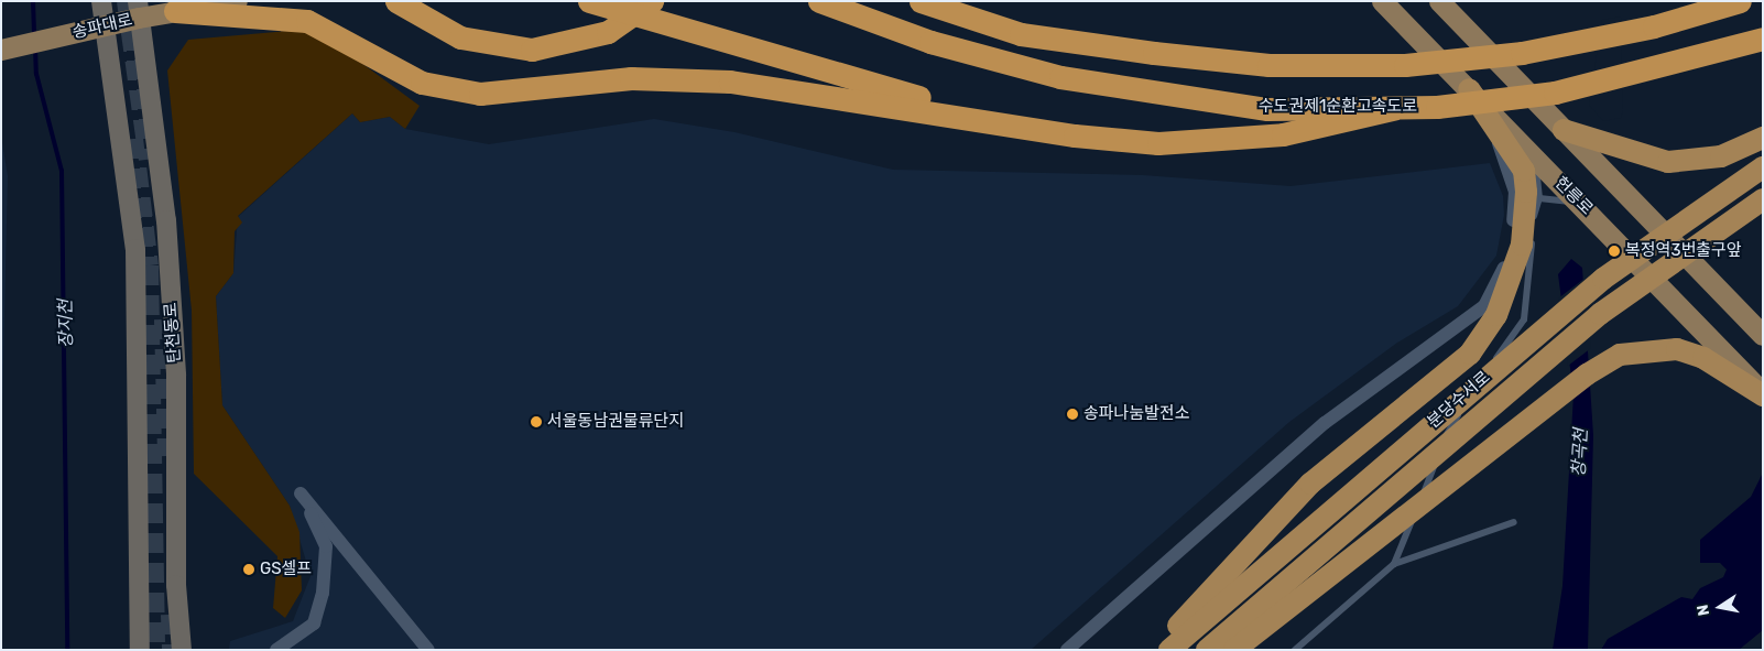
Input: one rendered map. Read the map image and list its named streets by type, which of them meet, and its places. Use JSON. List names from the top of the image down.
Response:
{
  "streets": {
    "highway": ["수도권제1순환고속도로", "분당수서로"],
    "main road": ["송파대로", "헌릉로", "탄천동로"]
  },
  "crossings": [
    ["송파대로", "탄천동로"]
  ],
  "water": ["장지천", "창곡천"],
  "places": [
    "복정역3번출구앞",
    "송파나눔발전소",
    "서울동남권물류단지",
    "GS셀프"
  ],
  "north": "left"
}
